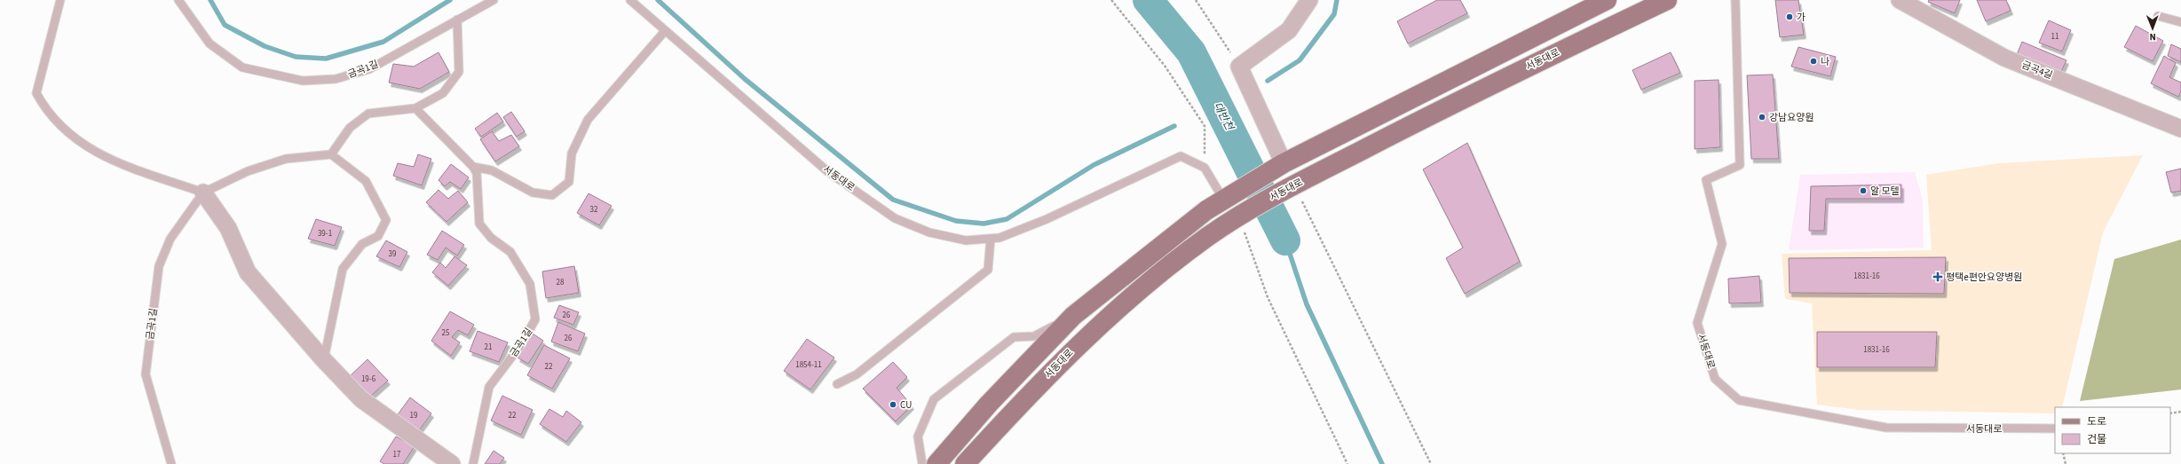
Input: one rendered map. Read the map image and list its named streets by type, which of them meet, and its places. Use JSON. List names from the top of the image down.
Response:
{
  "streets": {
    "main road": ["서동대로"],
    "street": ["금곡4길"],
    "lane": ["금곡1길"]
  },
  "water": ["대반천"],
  "places": {
    "other": [
      "가",
      "나",
      "강남요양원",
      "알 모텔",
      "CU"
    ],
    "health": ["평택e편안요양병원"]
  },
  "house_numbers": [
    "11",
    "32",
    "39-1",
    "39",
    "1831-16",
    "28",
    "26",
    "25",
    "26",
    "21",
    "1831-16",
    "1854-11",
    "22",
    "19-6",
    "19",
    "22",
    "17"
  ],
  "legend": ["도로", "건물"],
  "north": "bottom"
}
